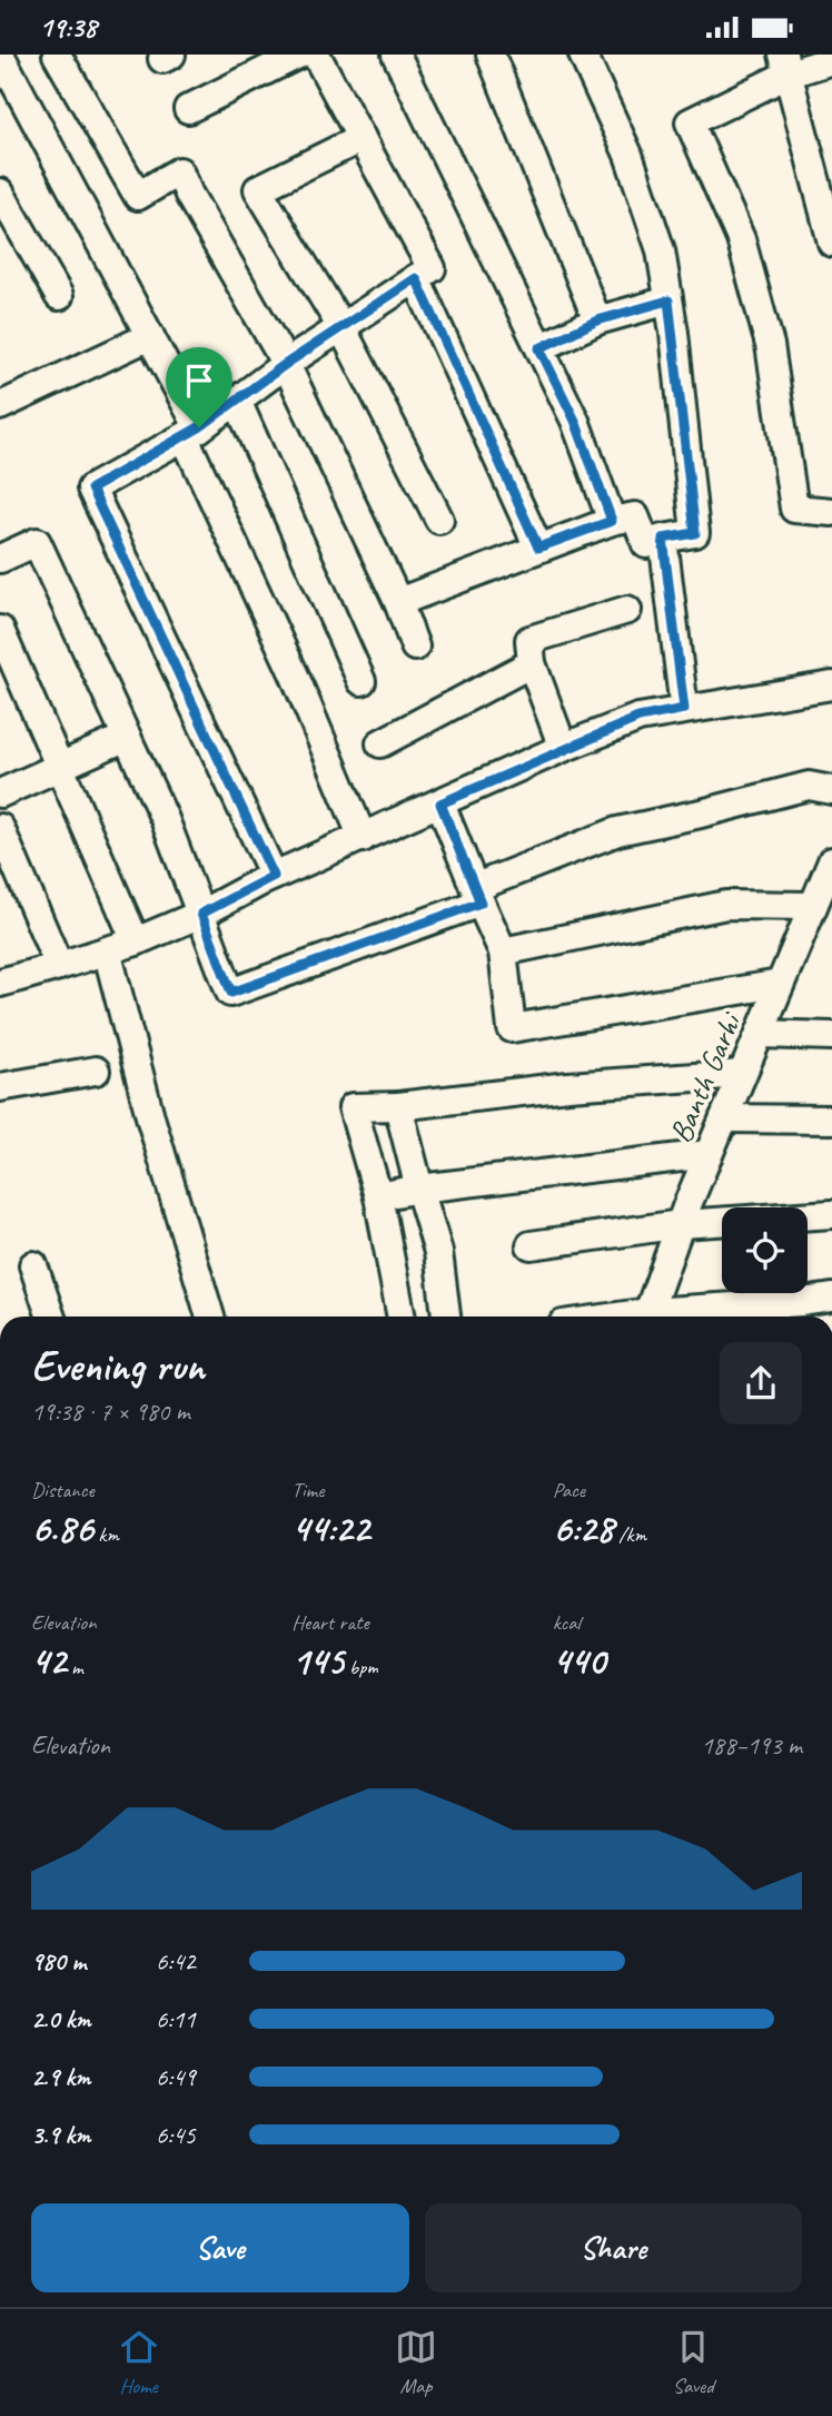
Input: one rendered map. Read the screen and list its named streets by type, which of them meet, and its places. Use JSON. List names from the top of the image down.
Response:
{
  "streets": {
    "street": ["Banth Garhi"]
  },
  "page": {
    "status": "19:38",
    "heading": ["Evening run", "19:38 · 7 × 980 m"],
    "stats": [
      ["Distance", "6.86 km"],
      ["Time", "44:22"],
      ["Pace", "6:28 /km"],
      ["Elevation", "42 m"],
      ["Heart rate", "145 bpm"],
      ["kcal", "440"]
    ],
    "chart": ["Elevation", "188–193 m"],
    "list": [
      {
        "name": "980 m",
        "note": "6:42"
      },
      {
        "name": "2.0 km",
        "note": "6:11"
      },
      {
        "name": "2.9 km",
        "note": "6:49"
      },
      {
        "name": "3.9 km",
        "note": "6:45"
      }
    ],
    "buttons": ["Save", "Share"],
    "tabs": ["Home", "Map", "Saved"]
  }
}
